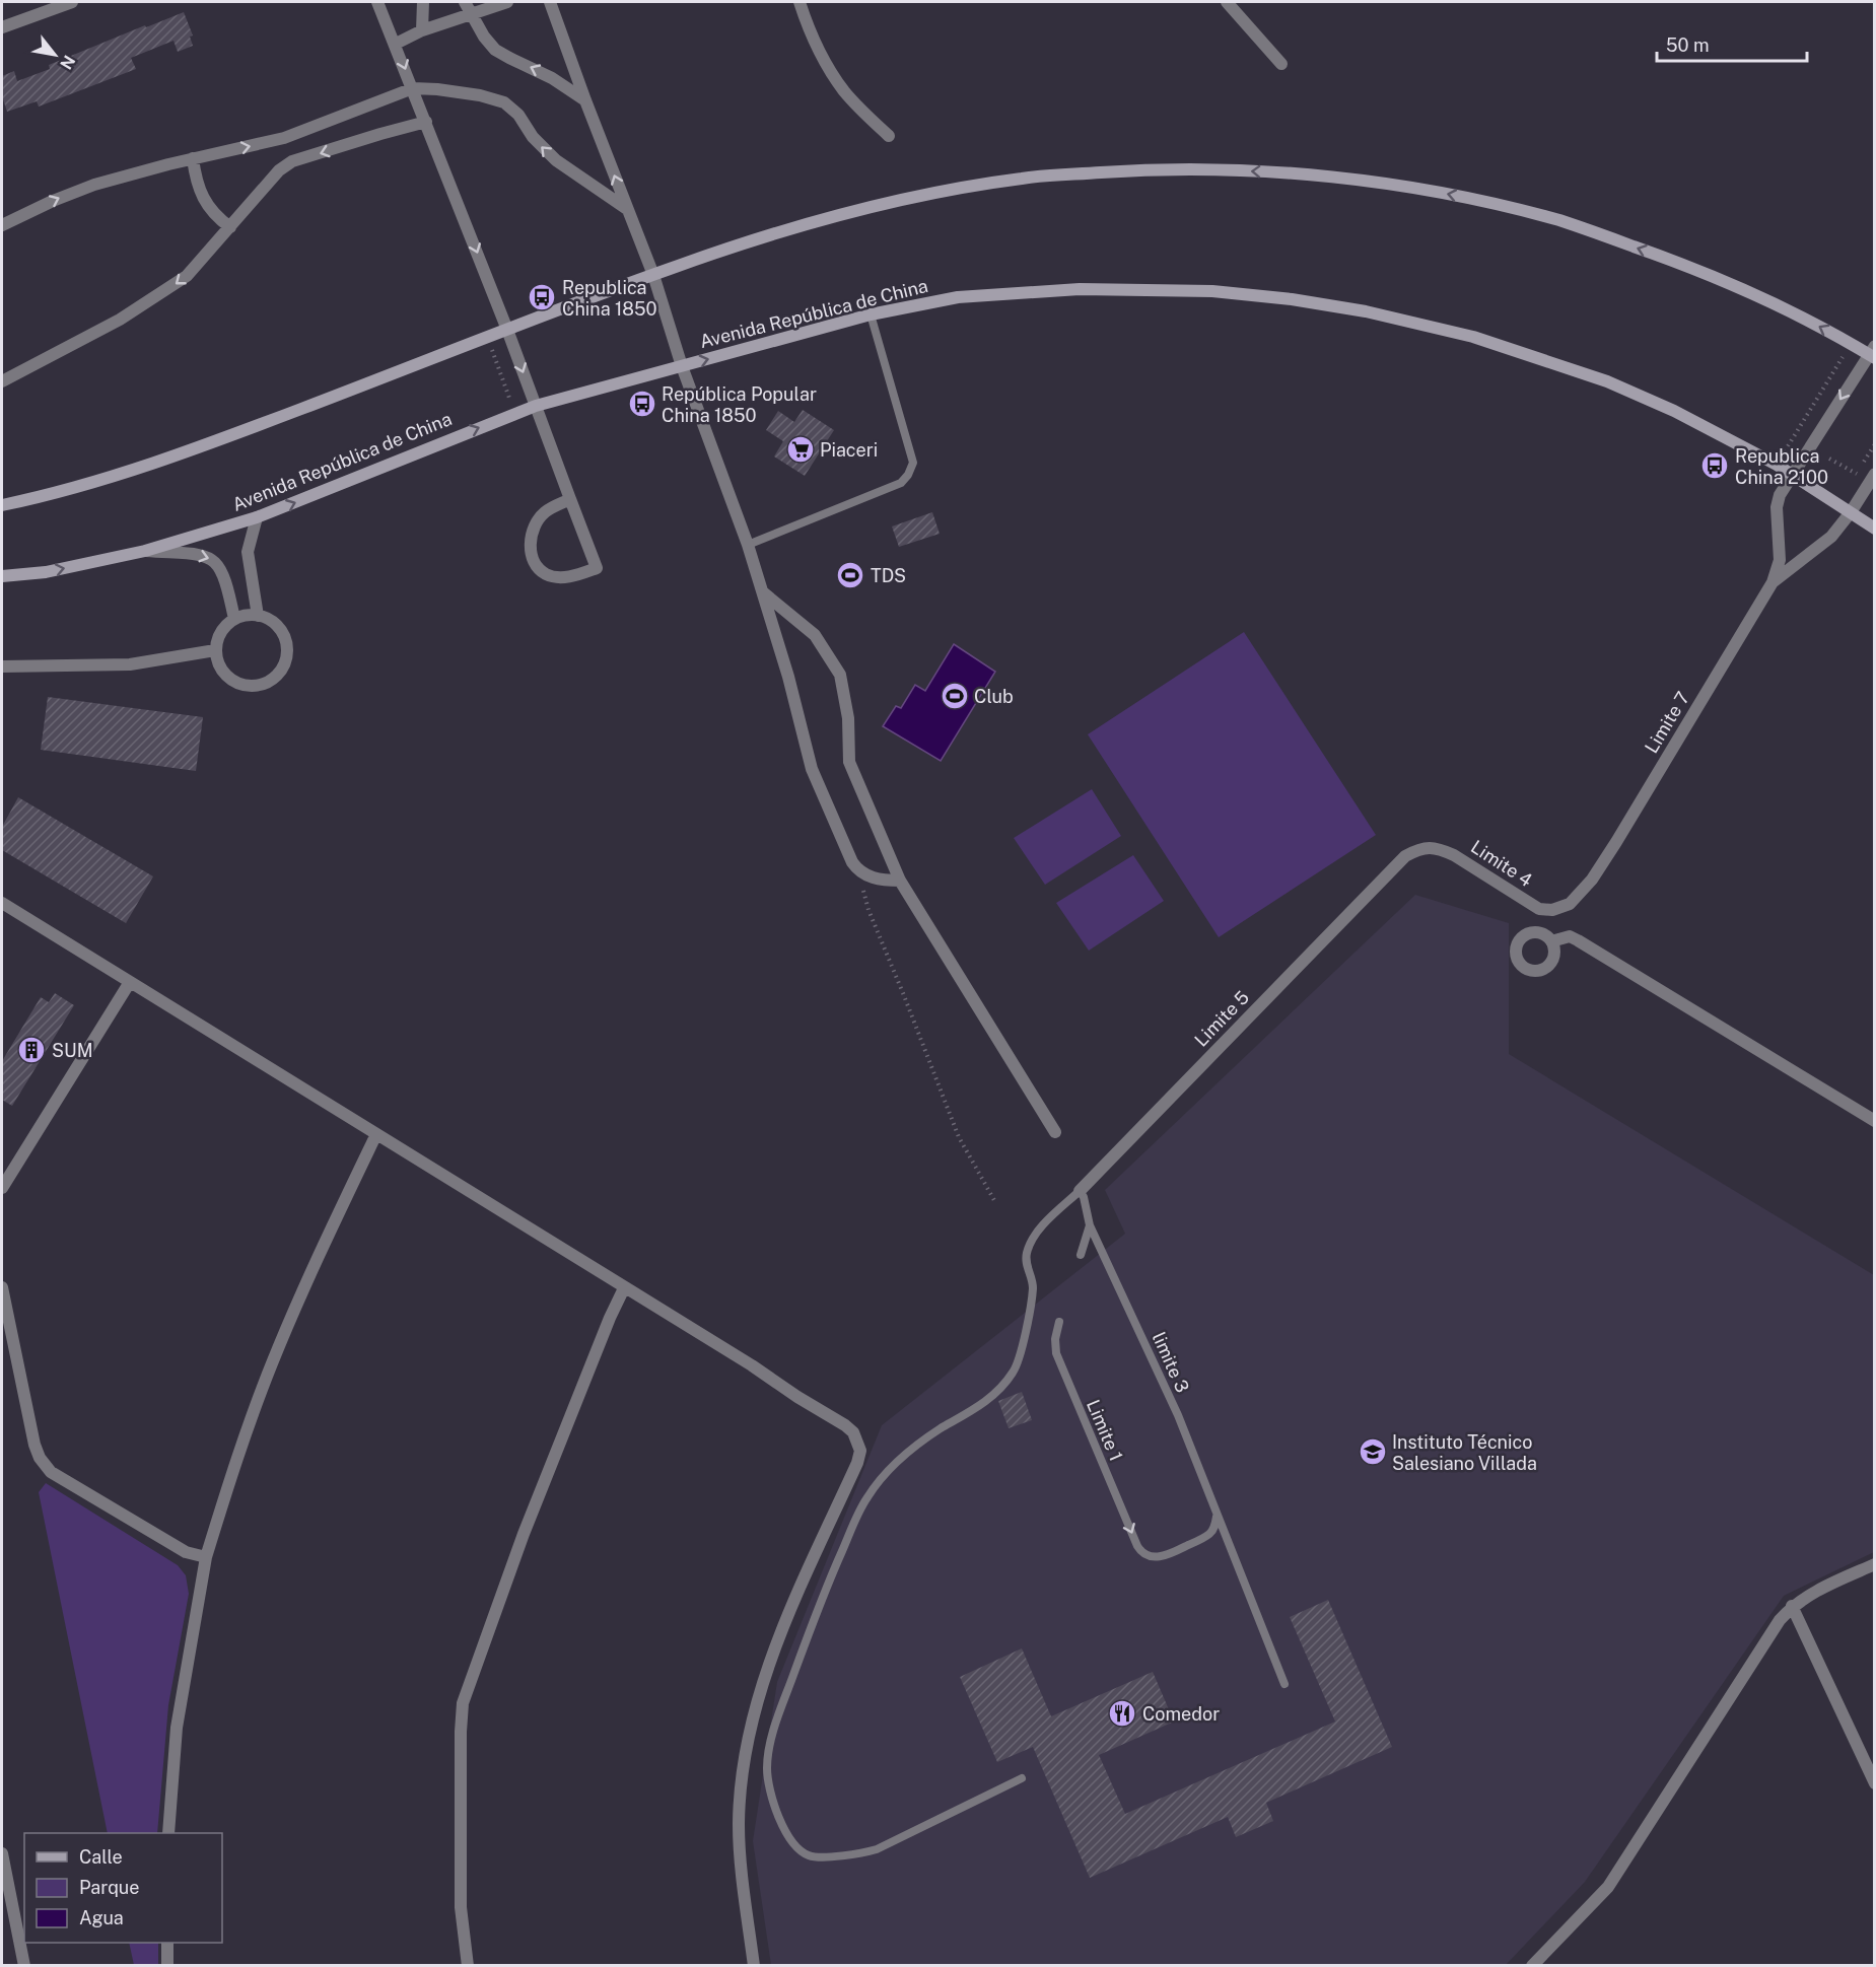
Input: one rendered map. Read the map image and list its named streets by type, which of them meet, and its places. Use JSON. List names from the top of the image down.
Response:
{
  "streets": {
    "main road": ["Avenida República de China"],
    "street": ["Limite 7", "Limite 4", "Limite 5"],
    "lane": ["limite 3", "Limite 1"]
  },
  "crossings": [
    ["Limite 7", "Limite 4"],
    ["Limite 4", "Limite 5"],
    ["Limite 5", "limite 3"],
    ["limite 3", "Limite 1"]
  ],
  "places": {
    "bus stop": ["Republica China 1850", "República Popular China 1850", "Republica China 2100"],
    "supermarket": ["Piaceri"],
    "sports": ["TDS", "Club"],
    "building": ["SUM"],
    "school or university": ["Instituto Técnico Salesiano Villada"],
    "restaurant": ["Comedor"]
  },
  "legend": ["Calle", "Parque", "Agua"],
  "scale_bar": "50 m",
  "north": "bottom right"
}
